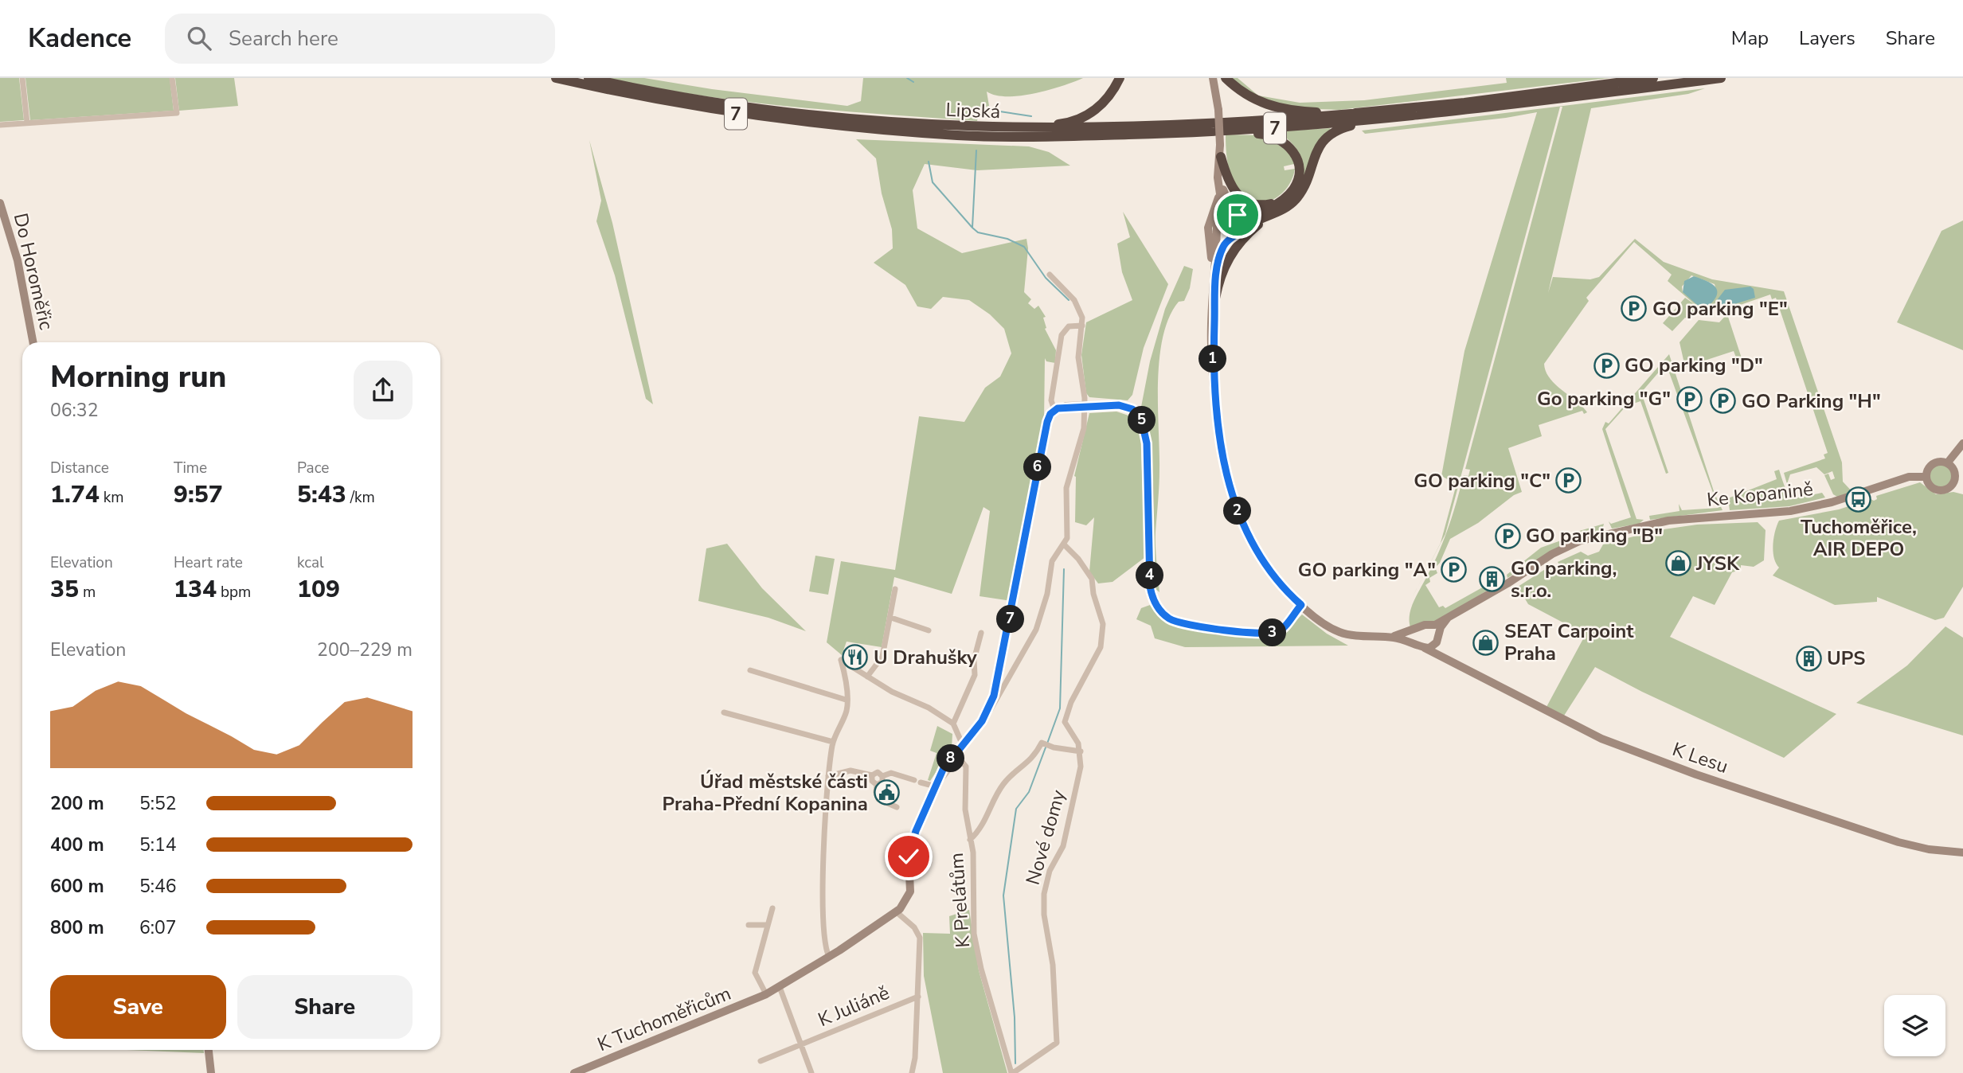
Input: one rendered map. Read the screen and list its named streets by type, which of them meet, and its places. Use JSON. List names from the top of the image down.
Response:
{
  "streets": {
    "highway": ["Lipská", "7"],
    "street": [
      "Do Horoměřic",
      "Ke Kopanině",
      "K Lesu",
      "Nové domy",
      "K Prelátům",
      "K Juliáně",
      "K Tuchoměřicům"
    ]
  },
  "crossings": [
    ["Lipská", "7"],
    ["Ke Kopanině", "K Lesu"],
    ["Nové domy", "K Prelátům"],
    ["K Prelátům", "K Tuchoměřicům"],
    ["K Juliáně", "K Tuchoměřicům"]
  ],
  "places": {
    "parking": [
      "GO parking \"E\"",
      "GO parking \"D\"",
      "Go parking \"G\"",
      "GO Parking \"H\"",
      "GO parking \"C\"",
      "GO parking \"B\"",
      "GO parking \"A\""
    ],
    "bus stop": ["Tuchoměřice, AIR DEPO"],
    "shop": ["JYSK", "SEAT Carpoint Praha"],
    "building": ["GO parking, s.r.o.", "UPS"],
    "restaurant": ["U Drahušky"],
    "public building": ["Úřad městské části Praha-Přední Kopanina"]
  },
  "page": {
    "header": "Kadence",
    "search": "Search here",
    "nav": ["Map", "Layers", "Share"],
    "heading": ["Morning run", "06:32"],
    "pins": [
      "1",
      "5",
      "6",
      "2",
      "4",
      "7",
      "3",
      "8"
    ],
    "stats": [
      ["Distance", "1.74 km"],
      ["Time", "9:57"],
      ["Pace", "5:43 /km"],
      ["Elevation", "35 m"],
      ["Heart rate", "134 bpm"],
      ["kcal", "109"]
    ],
    "chart": ["Elevation", "200–229 m"],
    "list": [
      {
        "name": "200 m",
        "note": "5:52"
      },
      {
        "name": "400 m",
        "note": "5:14"
      },
      {
        "name": "600 m",
        "note": "5:46"
      },
      {
        "name": "800 m",
        "note": "6:07"
      }
    ],
    "buttons": ["Save", "Share"]
  }
}
